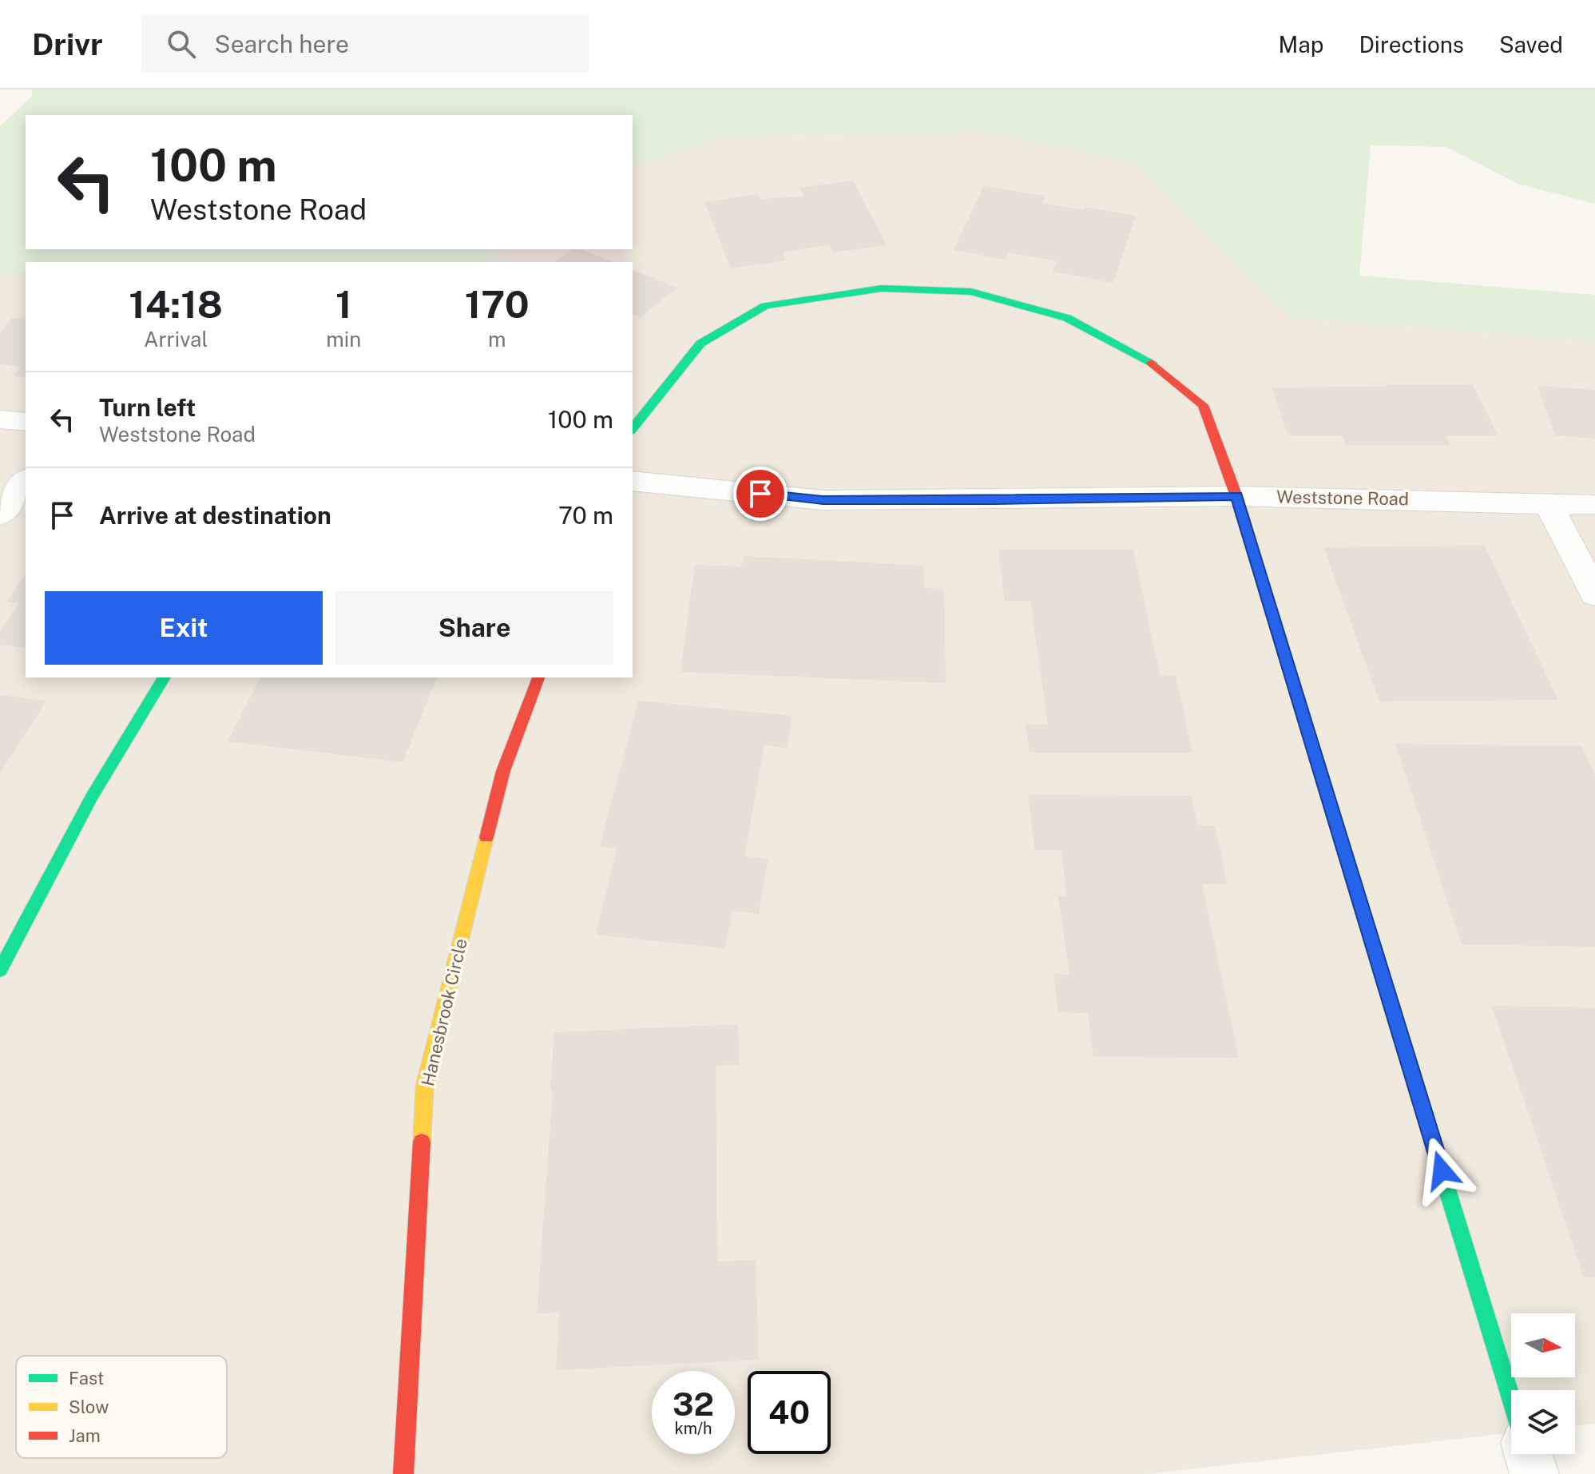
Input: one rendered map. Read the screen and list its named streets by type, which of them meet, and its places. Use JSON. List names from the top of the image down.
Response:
{
  "streets": {
    "street": ["Weststone Road", "Hanesbrook Circle"]
  },
  "legend": ["Fast", "Slow", "Jam"],
  "north": "right",
  "page": {
    "header": "Drivr",
    "search": "Search here",
    "nav": ["Map", "Directions", "Saved"],
    "turn": ["100 m", "Weststone Road"],
    "eta": [
      "14:18",
      "Arrival",
      "1",
      "min",
      "170",
      "m"
    ],
    "list": [
      {
        "name": "Turn left",
        "note": "Weststone Road",
        "value": "100 m"
      },
      {
        "name": "Arrive at destination",
        "value": "70 m"
      }
    ],
    "buttons": ["Exit", "Share"],
    "speed": "32 km/h",
    "limit": "40"
  }
}
